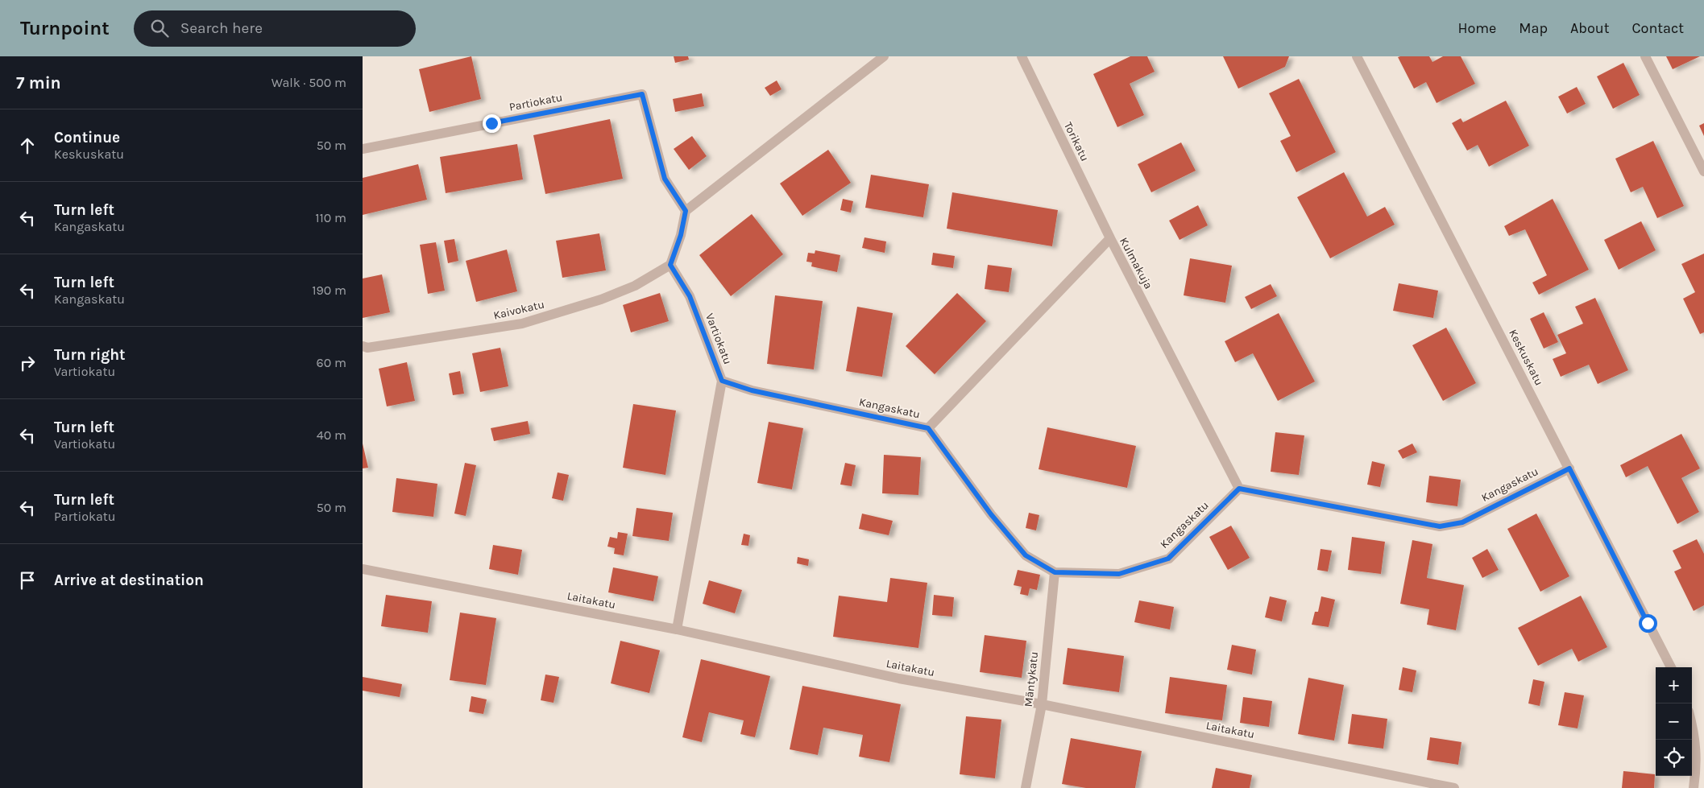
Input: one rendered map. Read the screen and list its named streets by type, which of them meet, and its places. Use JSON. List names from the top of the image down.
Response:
{
  "streets": {
    "street": [
      "Partiokatu",
      "Torikatu",
      "Kulmakuja",
      "Kaivokatu",
      "Vartiokatu",
      "Keskuskatu",
      "Kangaskatu",
      "Laitakatu",
      "Mäntykatu"
    ]
  },
  "crossings": [
    ["Torikatu", "Kulmakuja"],
    ["Kulmakuja", "Kangaskatu"],
    ["Kaivokatu", "Vartiokatu"],
    ["Vartiokatu", "Kangaskatu"],
    ["Vartiokatu", "Laitakatu"],
    ["Keskuskatu", "Kangaskatu"],
    ["Kangaskatu", "Mäntykatu"],
    ["Laitakatu", "Mäntykatu"]
  ],
  "page": {
    "header": "Turnpoint",
    "search": "Search here",
    "nav": [
      "Home",
      "Map",
      "About",
      "Contact"
    ],
    "heading": ["7 min", "Walk · 500 m"],
    "list": [
      ["Continue", "Keskuskatu", "50 m"],
      ["Turn left", "Kangaskatu", "110 m"],
      ["Turn left", "Kangaskatu", "190 m"],
      ["Turn right", "Vartiokatu", "60 m"],
      ["Turn left", "Vartiokatu", "40 m"],
      ["Turn left", "Partiokatu", "50 m"],
      "Arrive at destination"
    ],
    "map_buttons": ["+", "−"]
  }
}
